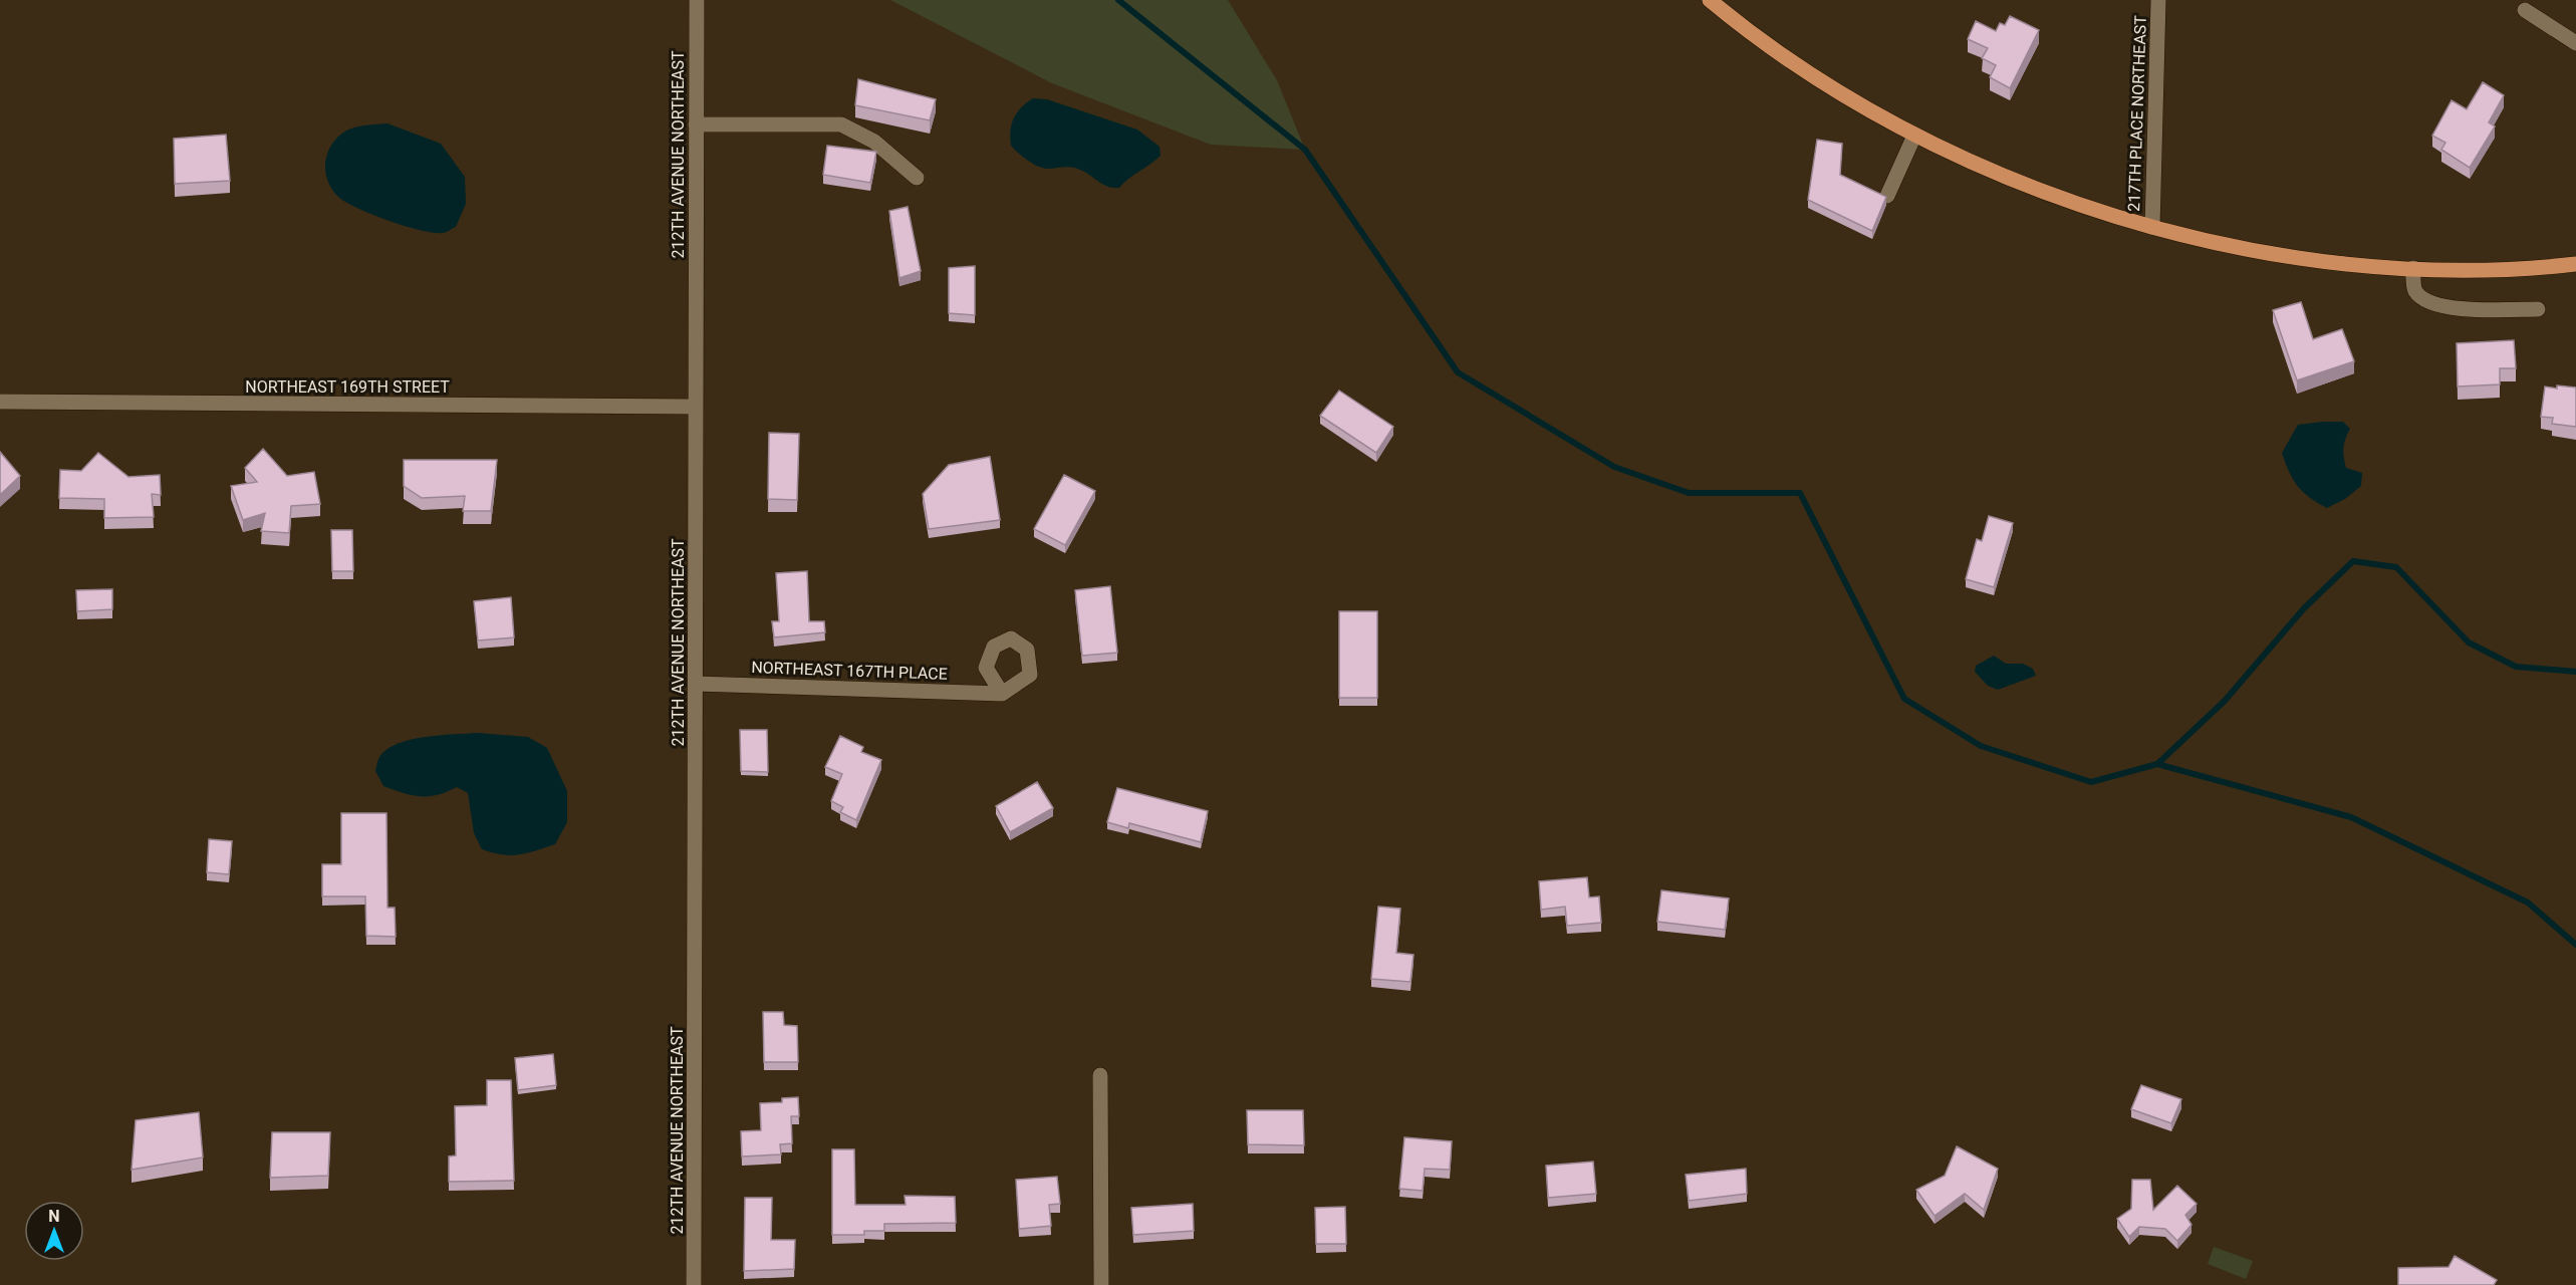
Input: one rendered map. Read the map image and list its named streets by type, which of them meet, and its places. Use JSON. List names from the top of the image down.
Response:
{
  "streets": {
    "street": [
      "217TH PLACE NORTHEAST",
      "212TH AVENUE NORTHEAST",
      "NORTHEAST 169TH STREET",
      "NORTHEAST 167TH PLACE"
    ]
  },
  "crossings": [
    ["212TH AVENUE NORTHEAST", "NORTHEAST 169TH STREET"],
    ["212TH AVENUE NORTHEAST", "NORTHEAST 167TH PLACE"]
  ],
  "north": "top"
}
